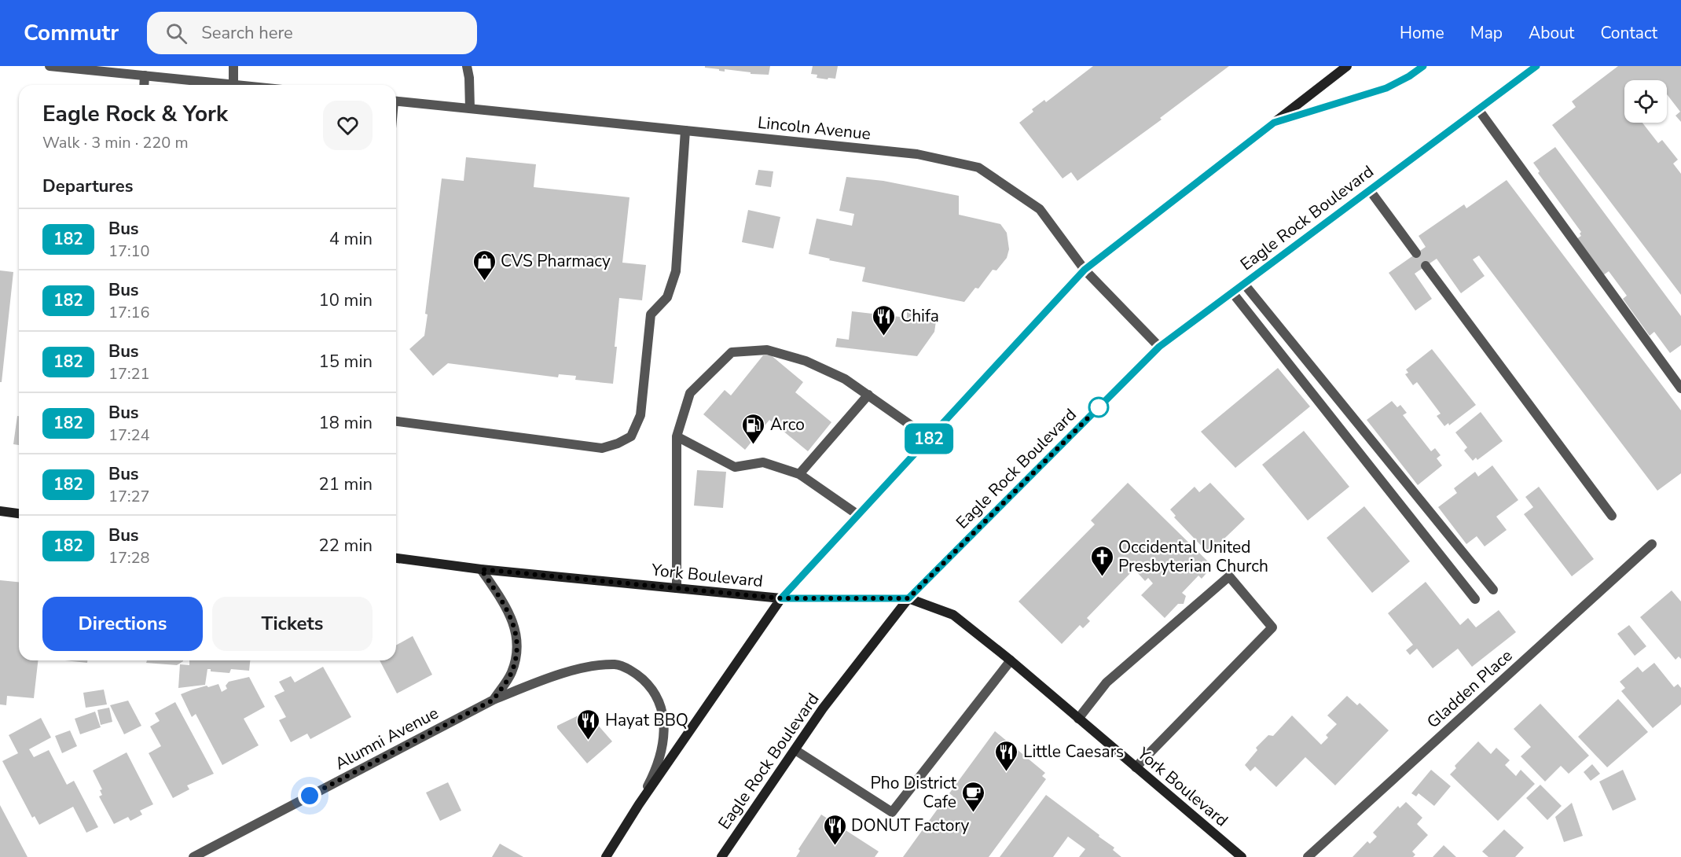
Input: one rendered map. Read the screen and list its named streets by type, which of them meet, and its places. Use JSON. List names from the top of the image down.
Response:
{
  "streets": {
    "main road": ["Eagle Rock Boulevard", "York Boulevard"],
    "street": ["Lincoln Avenue", "Gladden Place", "Alumni Avenue"]
  },
  "crossings": [
    ["Lincoln Avenue", "Eagle Rock Boulevard"],
    ["Eagle Rock Boulevard", "York Boulevard"],
    ["York Boulevard", "Alumni Avenue"]
  ],
  "places": {
    "shop": ["CVS Pharmacy"],
    "restaurant": [
      "Chifa",
      "Hayat BBQ",
      "Little Caesars",
      "DONUT Factory"
    ],
    "fuel station": ["Arco"],
    "church": ["Occidental United Presbyterian Church"],
    "cafe": ["Pho District Cafe"]
  },
  "lines": ["bus line 182"],
  "page": {
    "header": "Commutr",
    "search": "Search here",
    "nav": [
      "Home",
      "Map",
      "About",
      "Contact"
    ],
    "on_map": "182",
    "heading": [
      ["Eagle Rock & York", "Walk · 3 min · 220 m"],
      "Departures"
    ],
    "list": [
      {
        "mark": "182",
        "name": "Bus",
        "note": "17:10",
        "value": "4 min"
      },
      {
        "mark": "182",
        "name": "Bus",
        "note": "17:16",
        "value": "10 min"
      },
      {
        "mark": "182",
        "name": "Bus",
        "note": "17:21",
        "value": "15 min"
      },
      {
        "mark": "182",
        "name": "Bus",
        "note": "17:24",
        "value": "18 min"
      },
      {
        "mark": "182",
        "name": "Bus",
        "note": "17:27",
        "value": "21 min"
      },
      {
        "mark": "182",
        "name": "Bus",
        "note": "17:28",
        "value": "22 min"
      }
    ],
    "buttons": ["Directions", "Tickets"]
  }
}
